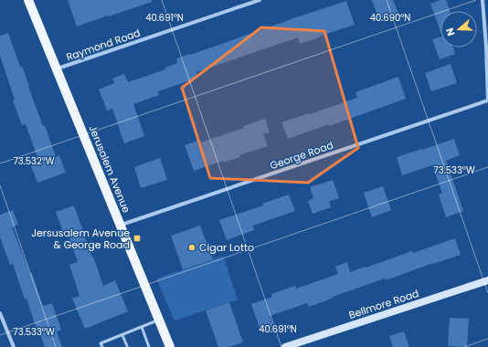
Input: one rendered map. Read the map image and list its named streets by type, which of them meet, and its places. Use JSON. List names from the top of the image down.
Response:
{
  "streets": {
    "main road": ["Jerusalem Avenue", "Bellmore Road"],
    "street": ["Raymond Road", "George Road"]
  },
  "crossings": [
    ["Raymond Road", "Jerusalem Avenue"],
    ["George Road", "Jerusalem Avenue"]
  ],
  "places": {
    "transit": ["Jersusalem Avenue & George Road"],
    "other": ["Cigar Lotto"]
  },
  "north": "left",
  "coordinates": [
    "40.690°N",
    "40.691°N",
    "73.532°W",
    "73.533°W"
  ]
}
